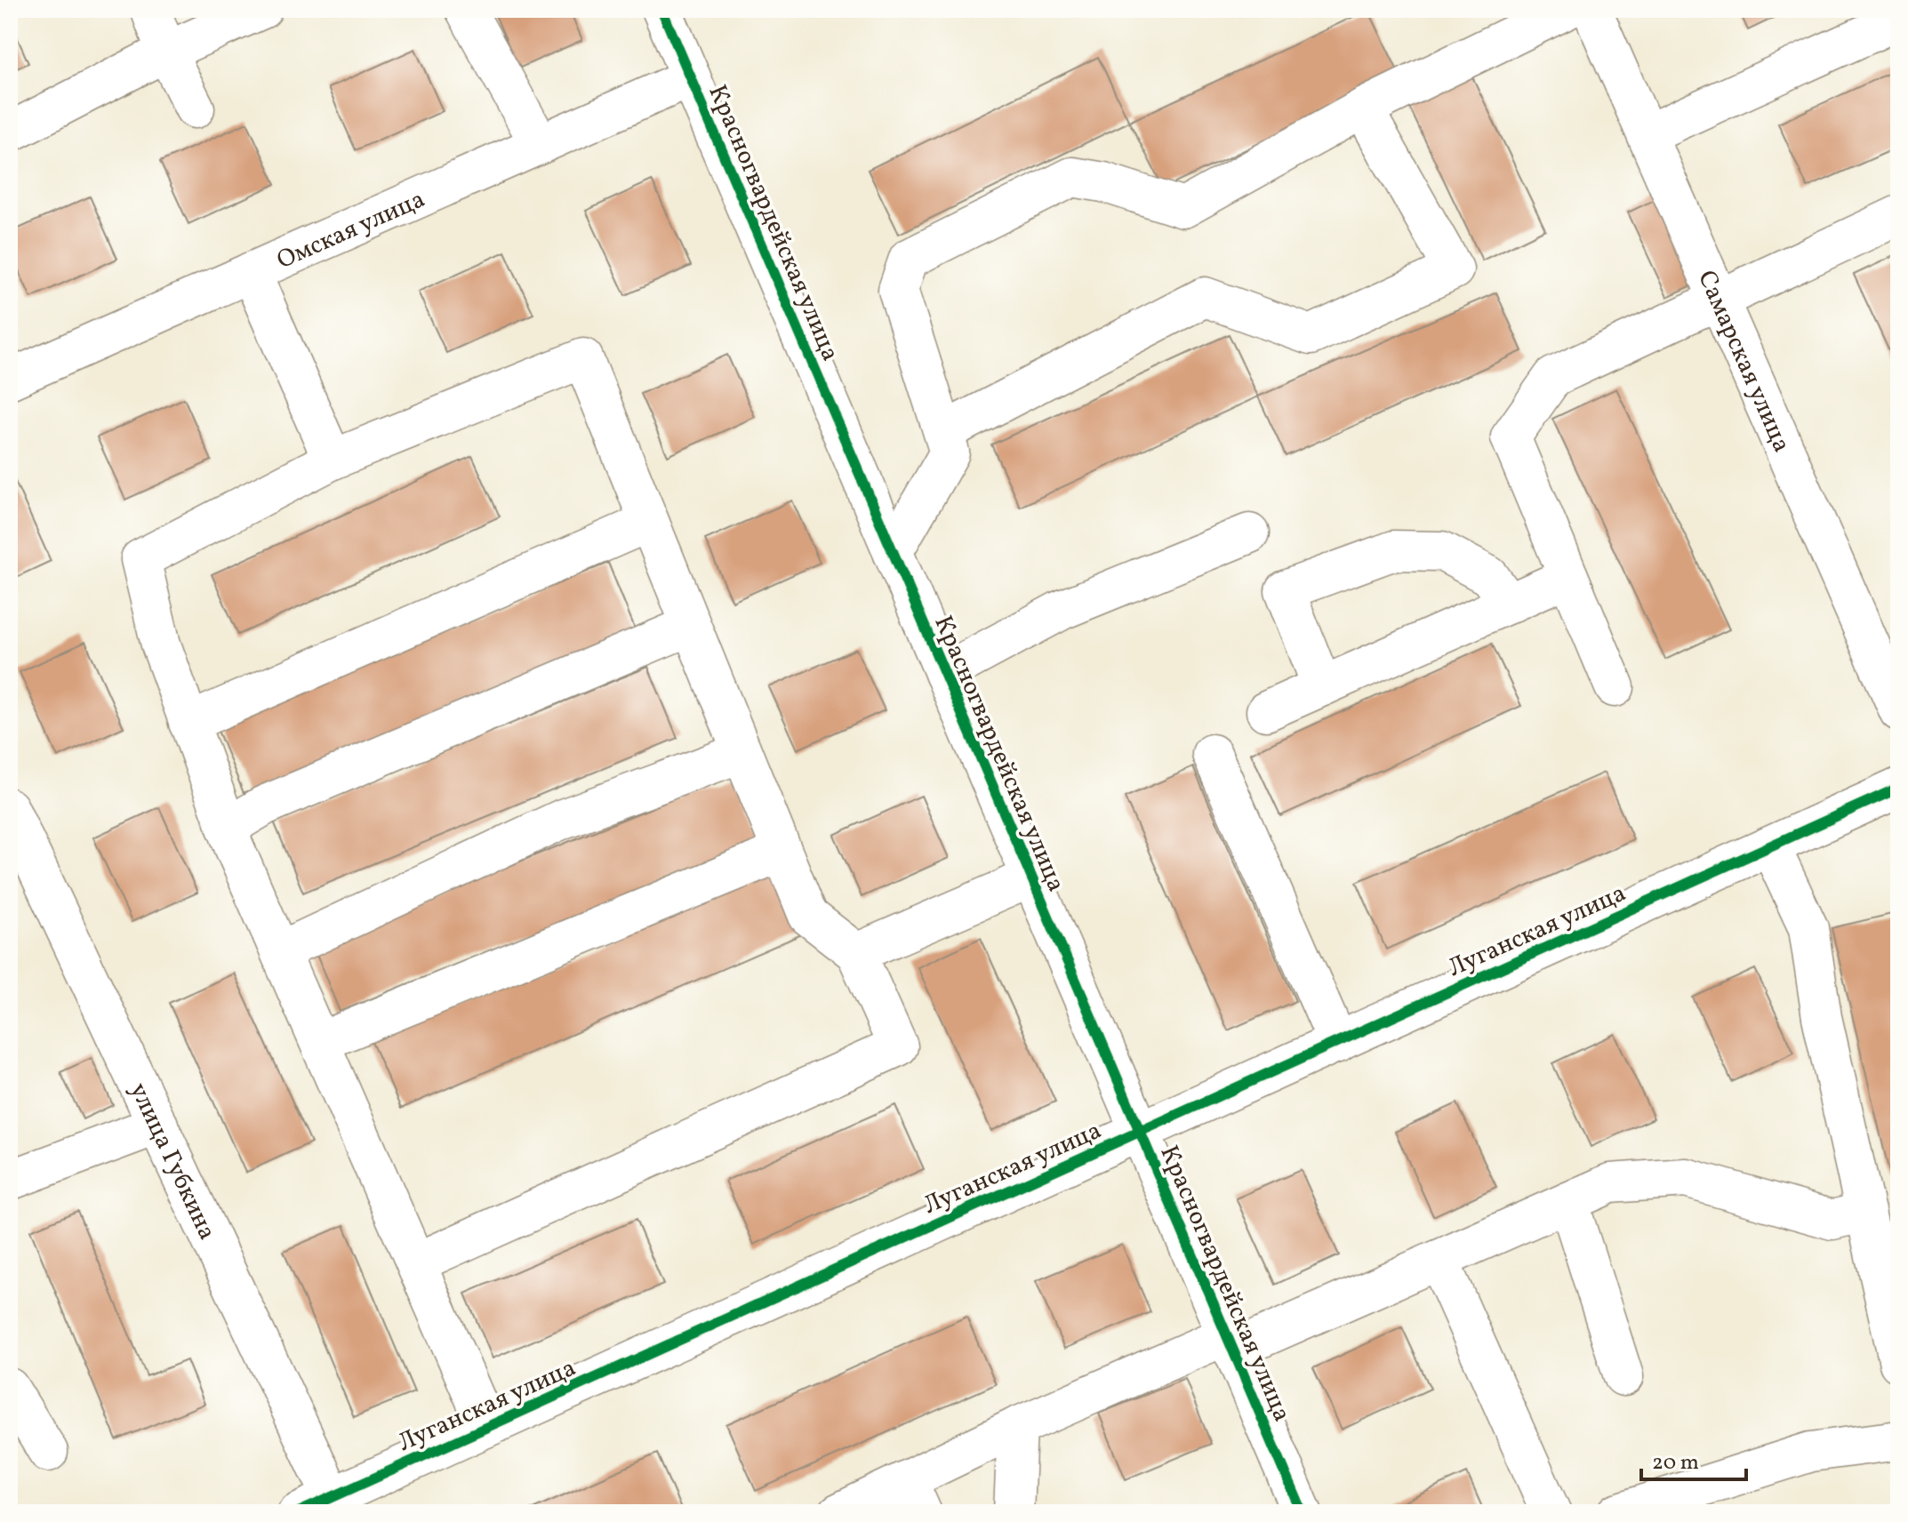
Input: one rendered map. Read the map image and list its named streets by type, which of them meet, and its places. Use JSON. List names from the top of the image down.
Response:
{
  "streets": {
    "street": [
      "Красногвардейская улица",
      "Омская улица",
      "Самарская улица",
      "Луганская улица",
      "улица Губкина"
    ]
  },
  "crossings": [
    ["Красногвардейская улица", "Омская улица"],
    ["Красногвардейская улица", "Луганская улица"],
    ["Луганская улица", "улица Губкина"]
  ],
  "scale_bar": "20 m"
}
